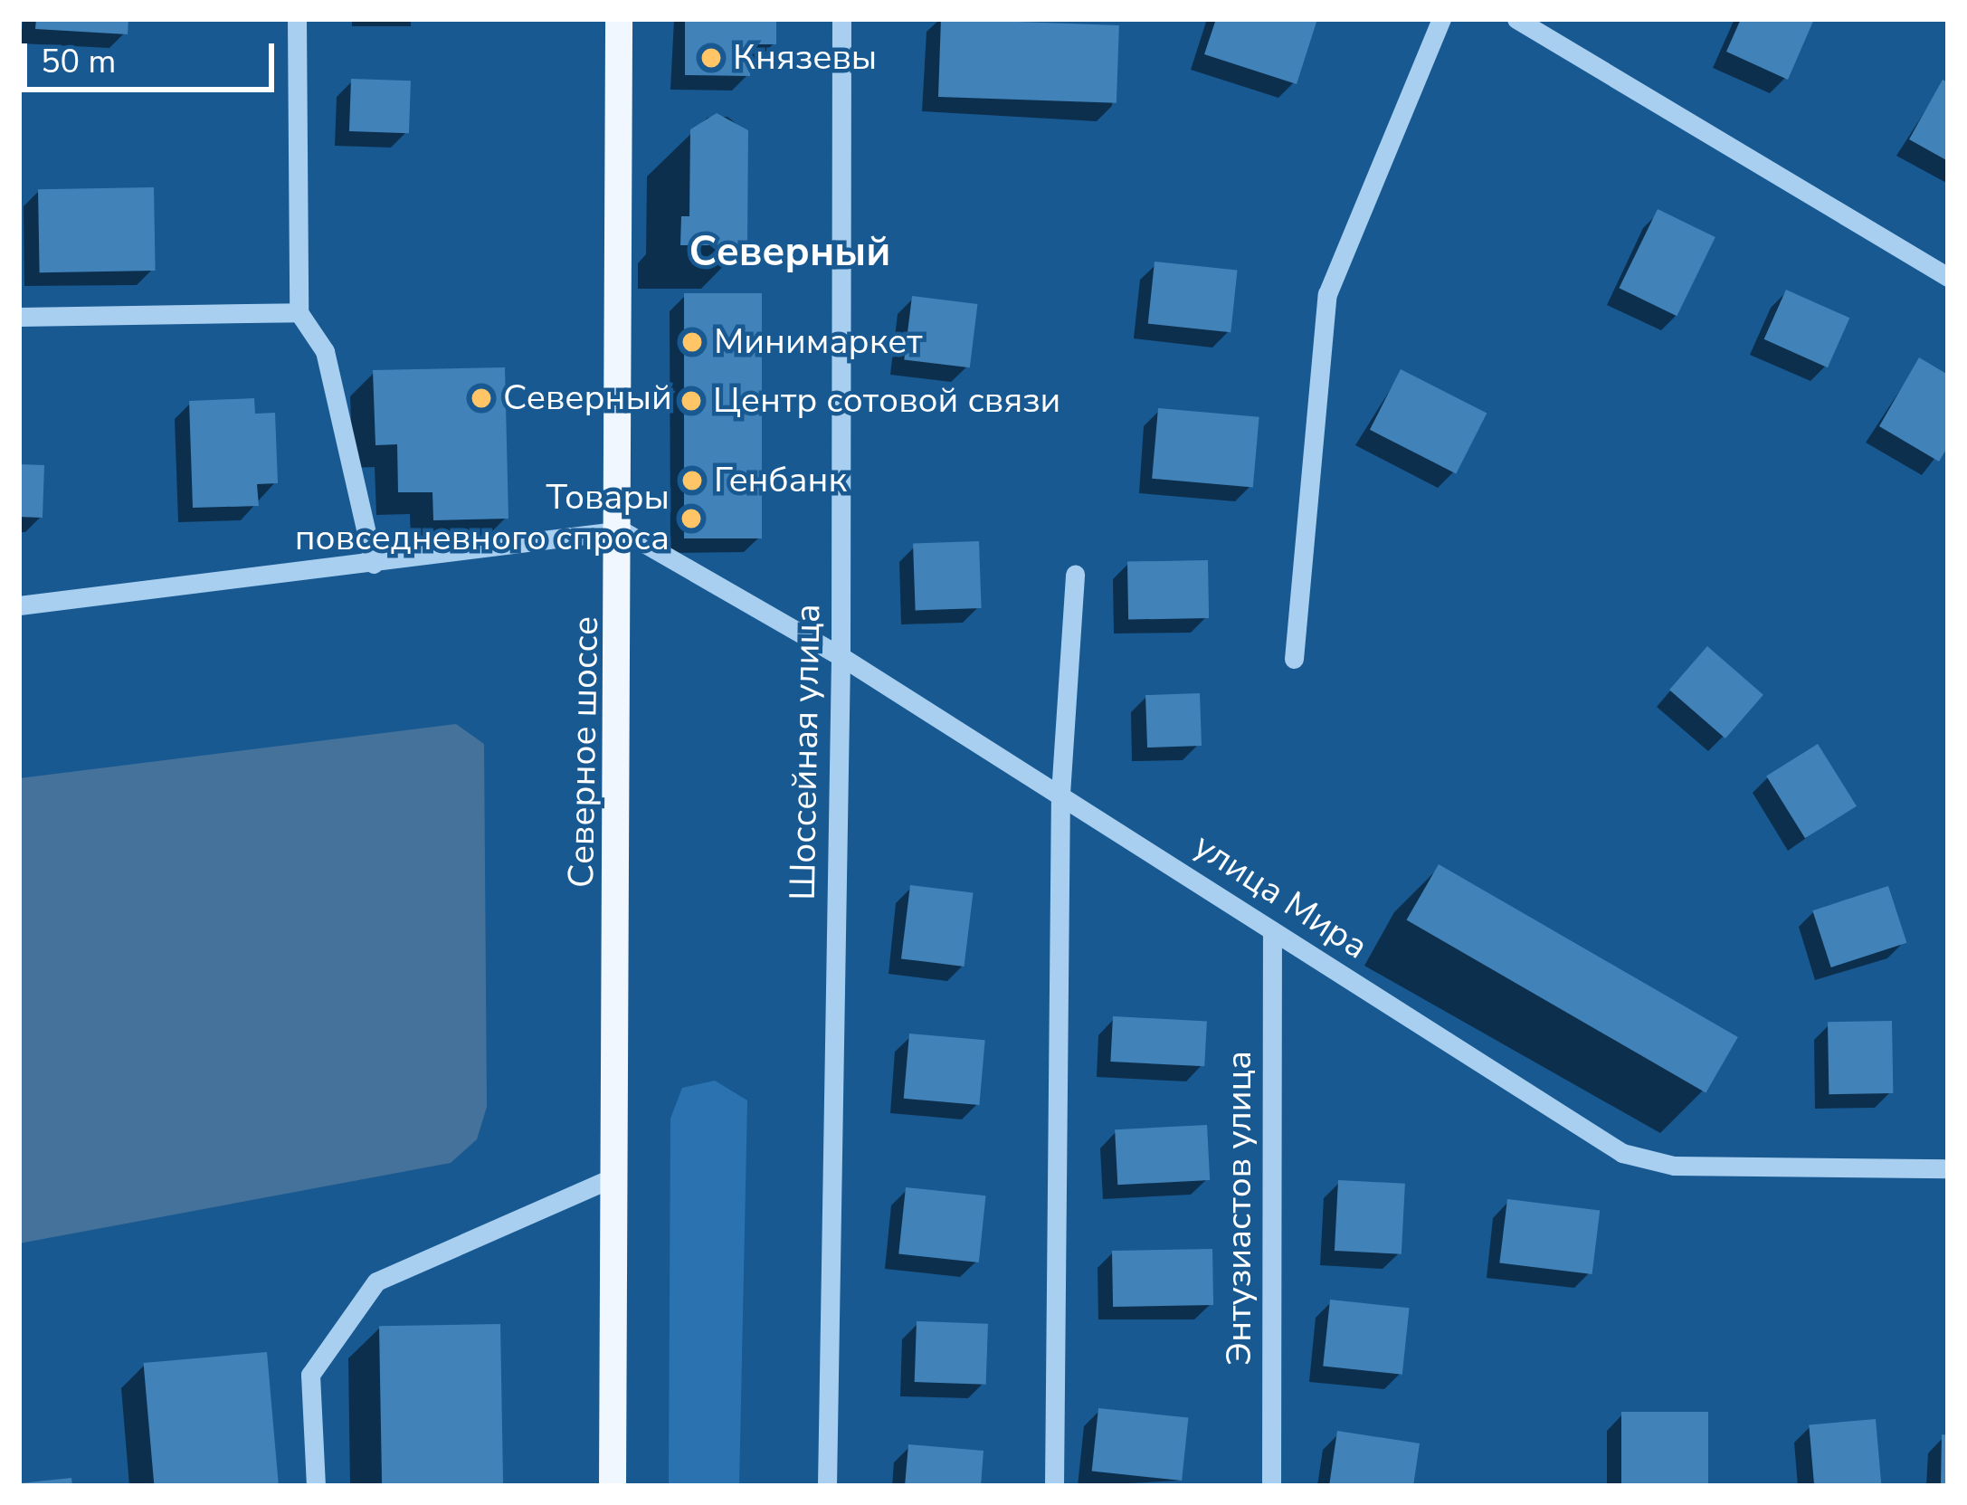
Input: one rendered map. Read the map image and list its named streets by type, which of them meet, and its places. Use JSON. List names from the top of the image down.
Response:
{
  "streets": {
    "main road": ["Северное шоссе"],
    "street": ["Шоссейная улица", "улица Мира", "Энтузиастов улица"]
  },
  "crossings": [
    ["Северное шоссе", "улица Мира"],
    ["Шоссейная улица", "улица Мира"],
    ["улица Мира", "Энтузиастов улица"]
  ],
  "districts": ["Северный"],
  "places": [
    "Князевы",
    "Минимаркет",
    "Северный",
    "Центр сотовой связи",
    "Генбанк",
    "Товары повседневного спроса"
  ],
  "scale_bar": "50 m"
}
